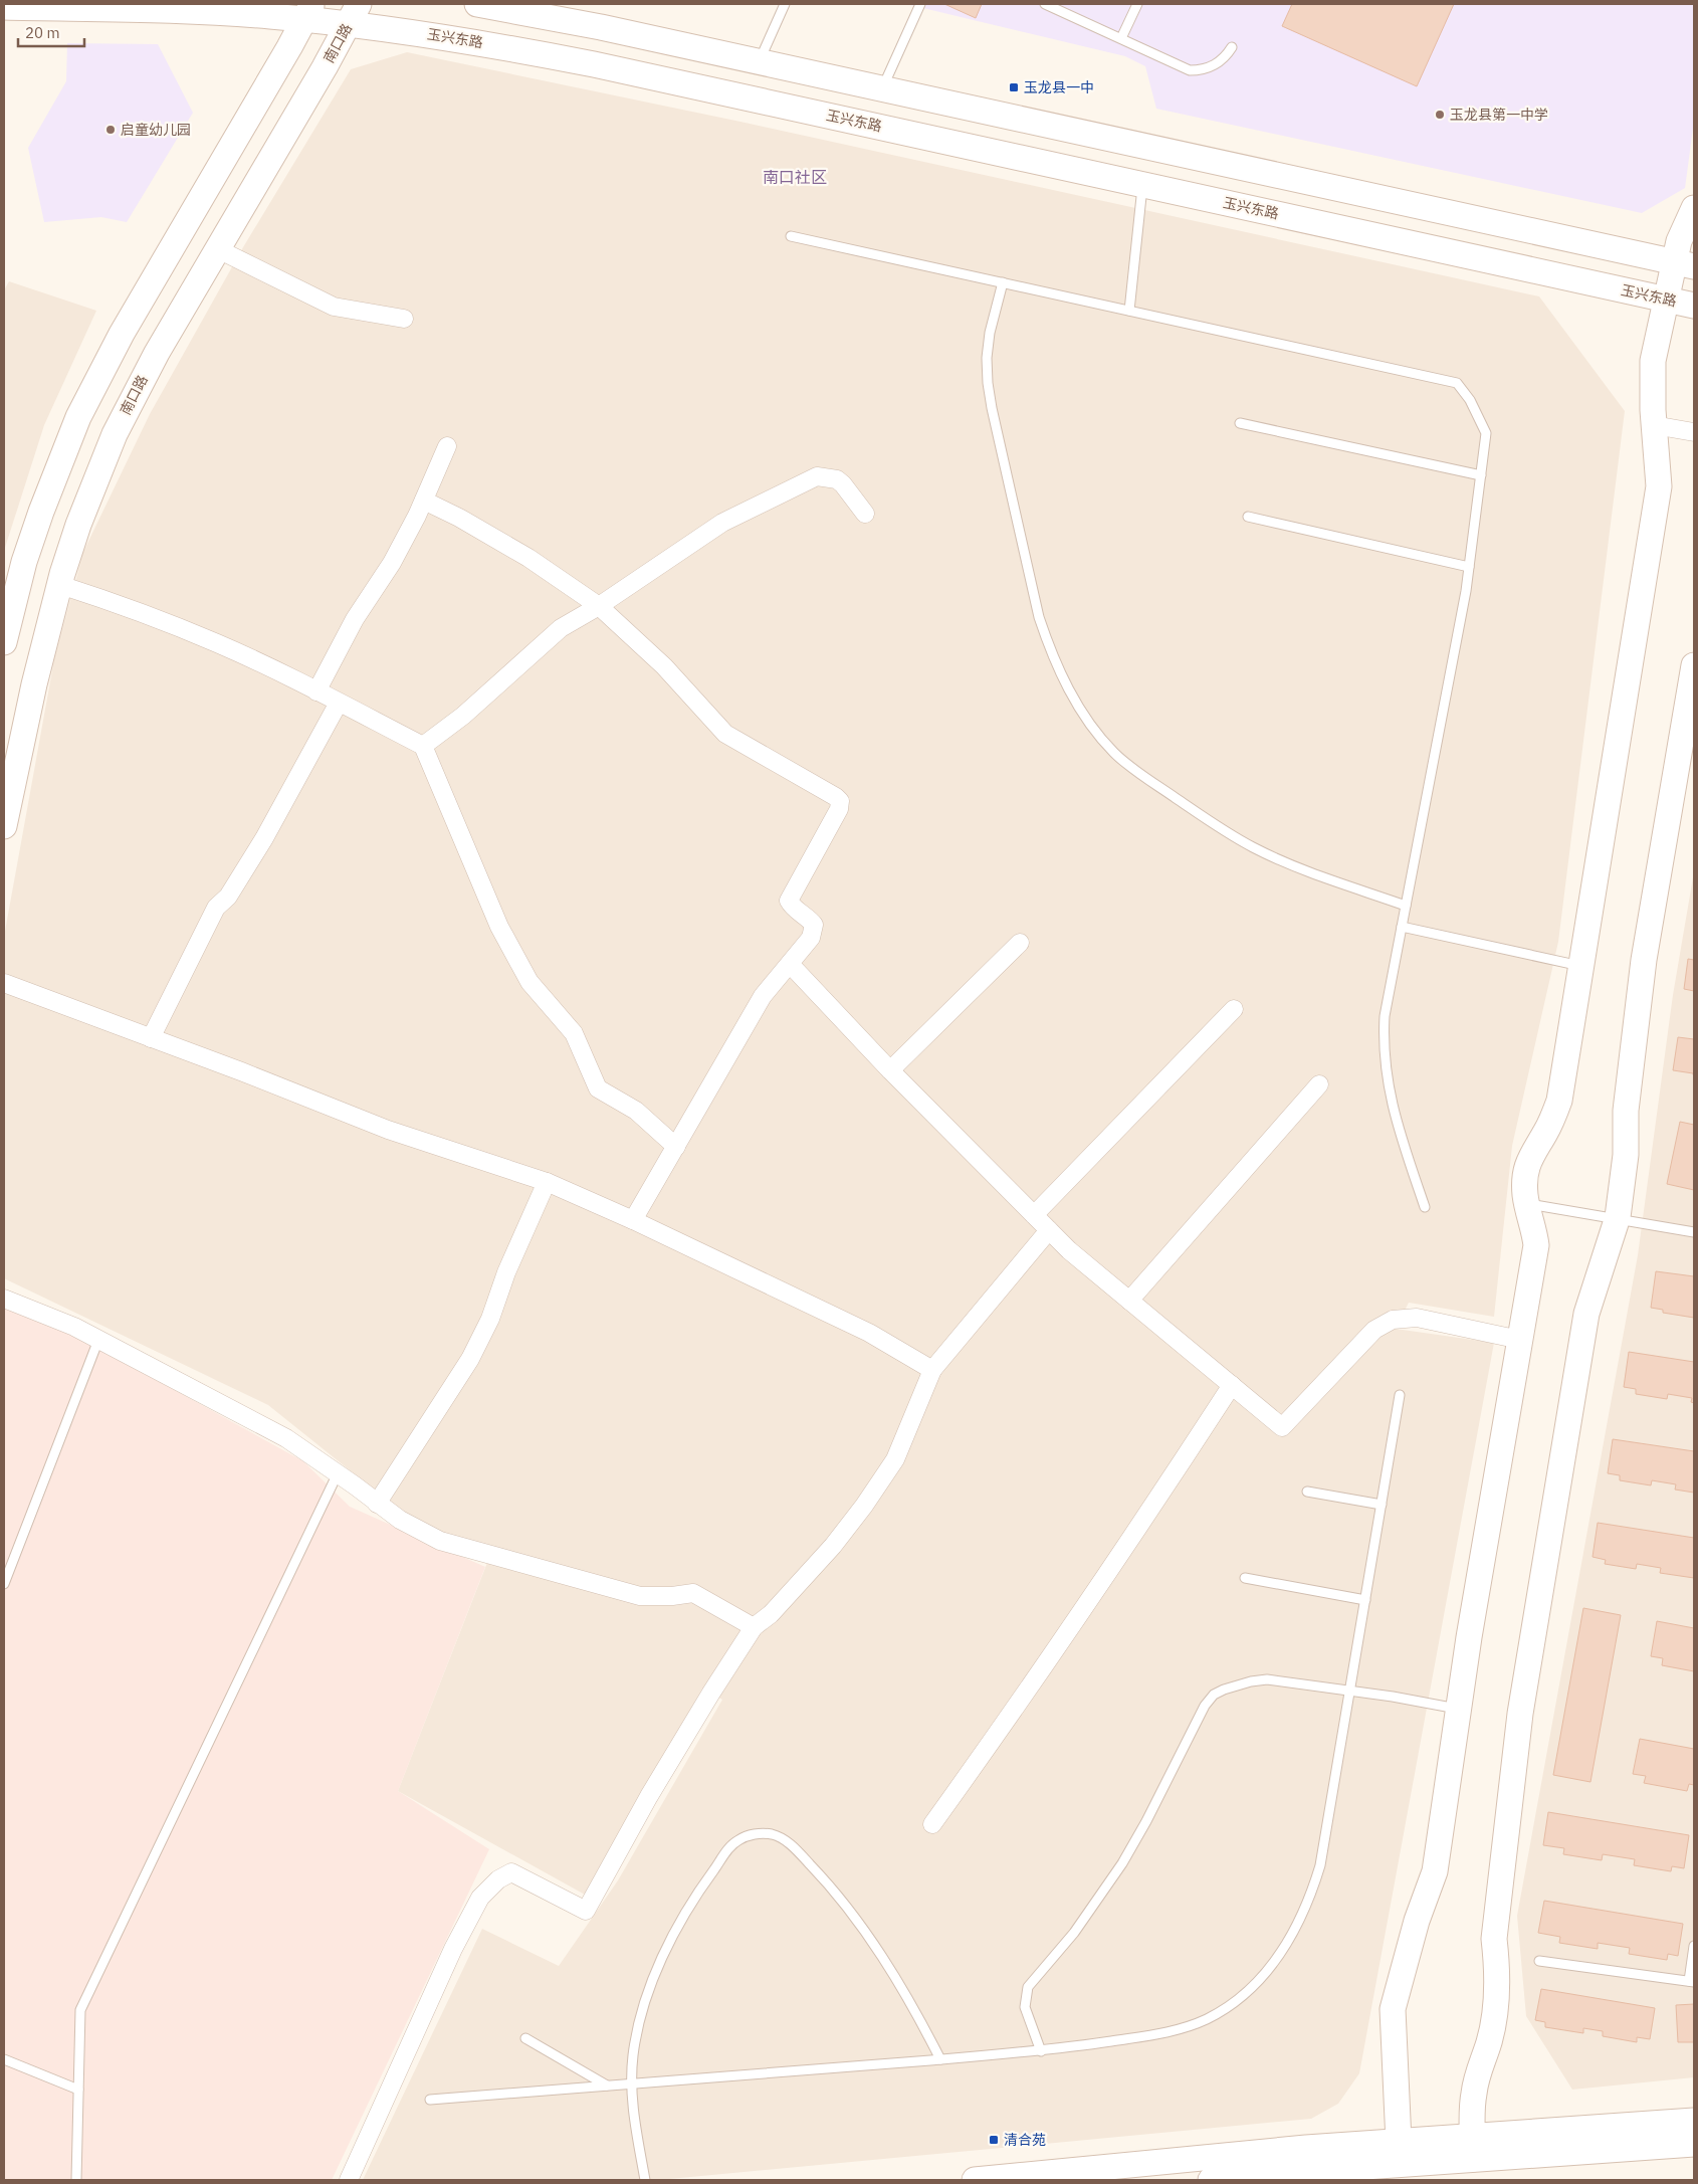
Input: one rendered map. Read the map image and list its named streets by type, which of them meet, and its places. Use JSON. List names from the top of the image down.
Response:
{
  "streets": {
    "street": ["玉兴东路", "南口路"]
  },
  "crossings": [
    ["玉兴东路", "南口路"]
  ],
  "districts": ["南口社区"],
  "places": {
    "transit": ["玉龙县一中", "清合苑"],
    "other": ["玉龙县第一中学", "启童幼儿园"]
  },
  "scale_bar": "20 m"
}
